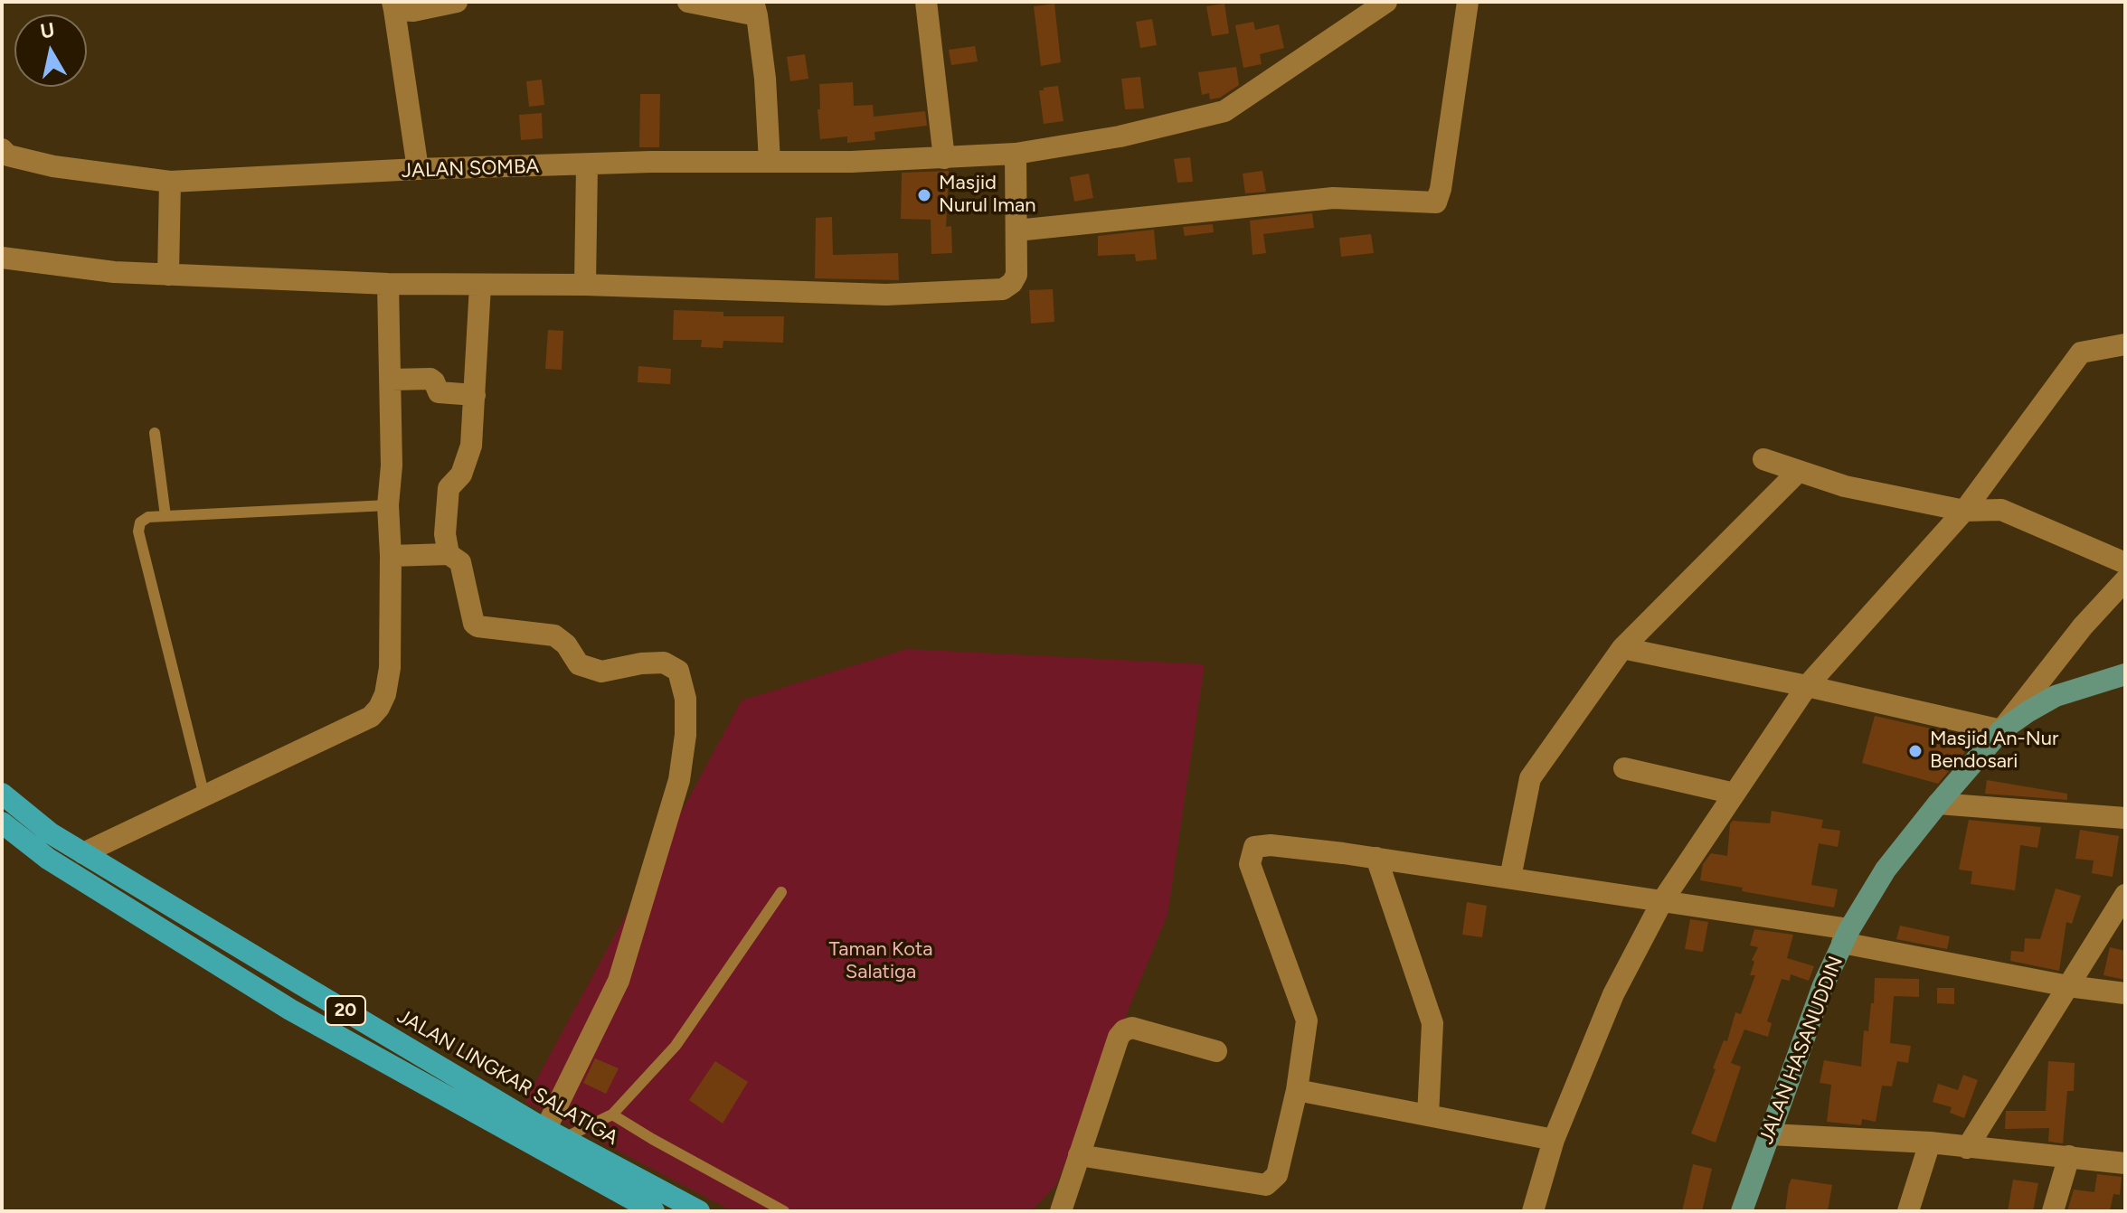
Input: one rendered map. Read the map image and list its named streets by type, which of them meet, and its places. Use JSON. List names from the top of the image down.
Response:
{
  "streets": {
    "highway": ["20", "JALAN LINGKAR SALATIGA"],
    "main road": ["JALAN HASANUDDIN"],
    "street": ["JALAN SOMBA"]
  },
  "parks": ["Taman Kota Salatiga"],
  "places": ["Masjid Nurul Iman", "Masjid An-Nur Bendosari"],
  "north": "top"
}
